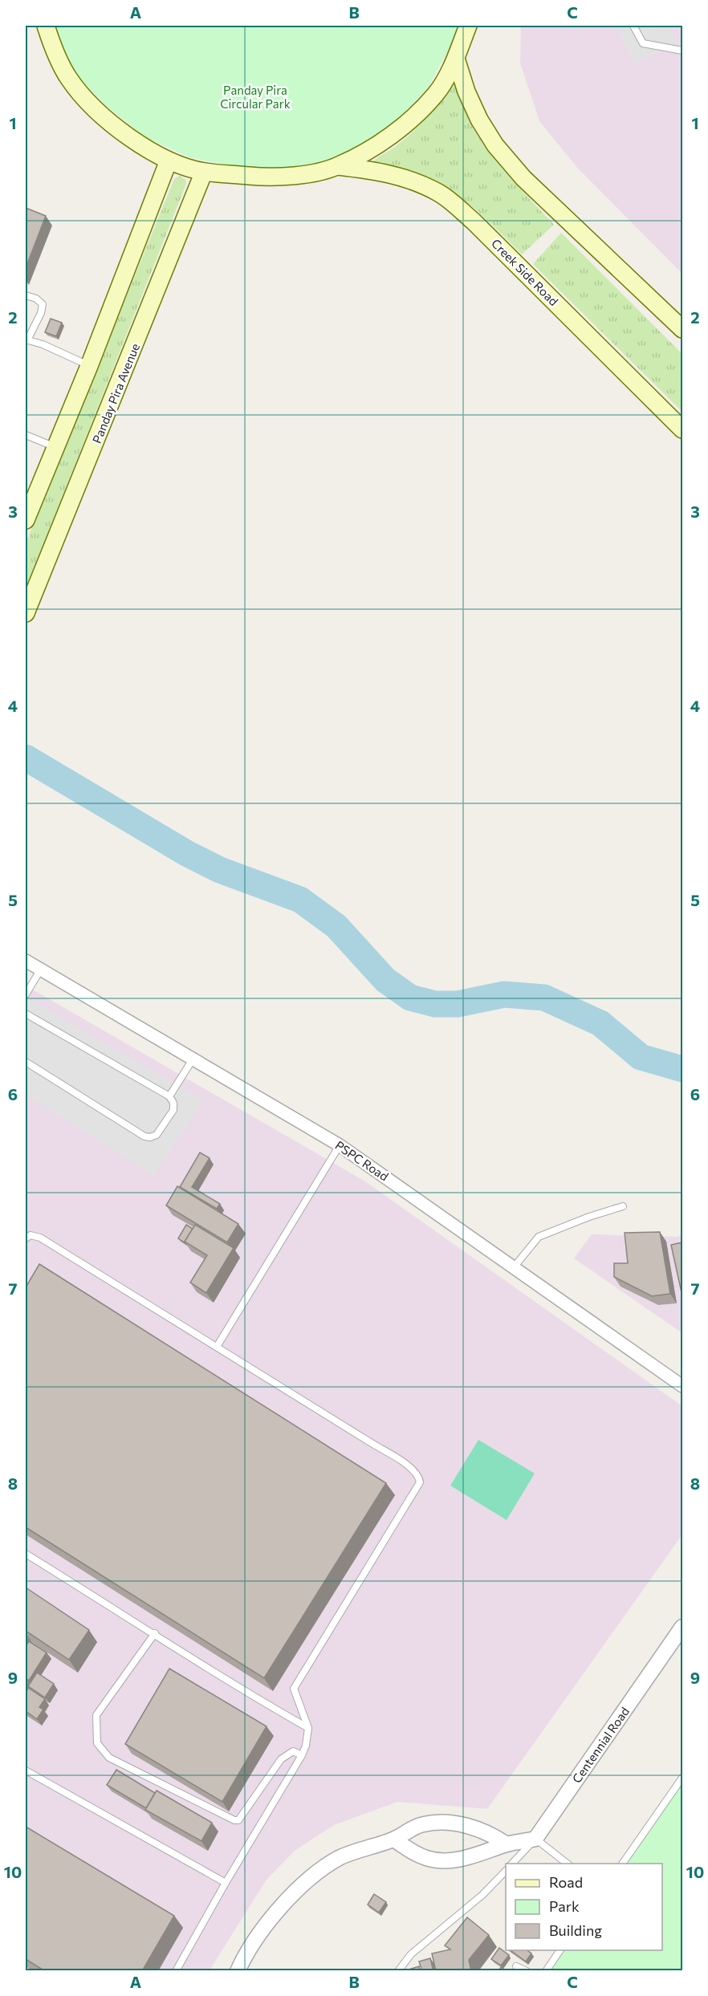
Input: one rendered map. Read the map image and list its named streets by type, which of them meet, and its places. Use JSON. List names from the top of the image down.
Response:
{
  "streets": {
    "main road": ["Creek Side Road", "Panday Pira Avenue"],
    "street": ["PSPC Road", "Centennial Road"]
  },
  "parks": ["Panday Pira Circular Park"],
  "legend": ["Road", "Park", "Building"],
  "grid": {
    "columns": ["A", "B", "C"],
    "rows": [
      "1",
      "2",
      "3",
      "4",
      "5",
      "6",
      "7",
      "8",
      "9",
      "10"
    ]
  }
}
